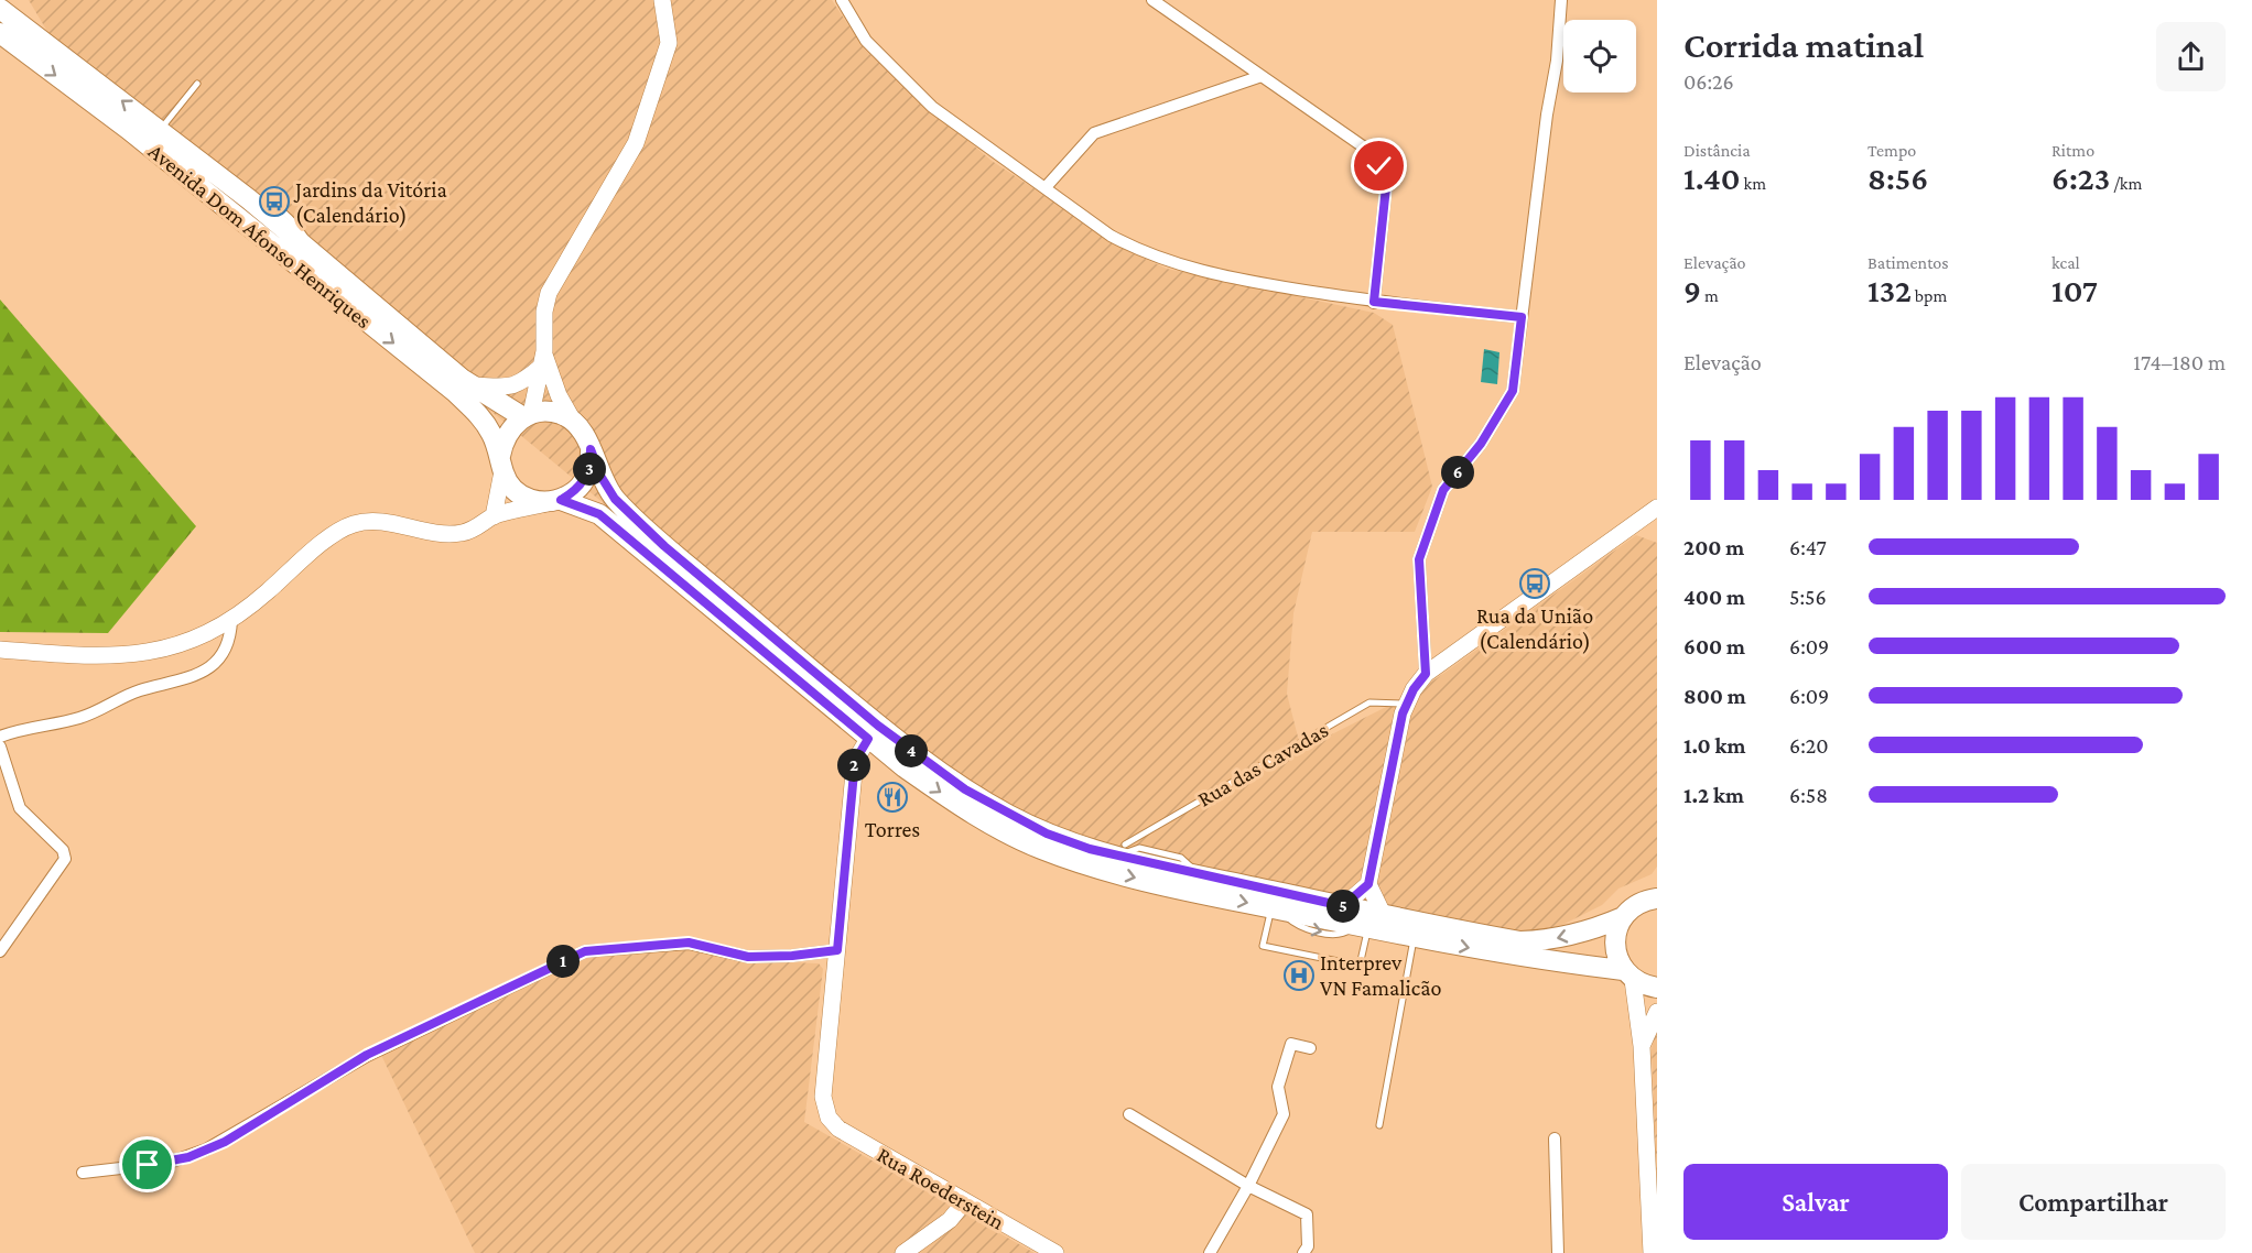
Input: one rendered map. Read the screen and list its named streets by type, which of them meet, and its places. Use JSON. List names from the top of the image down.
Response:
{
  "streets": {
    "main road": ["Avenida Dom Afonso Henriques"],
    "street": ["Rua Roederstein"],
    "lane": ["Rua das Cavadas"]
  },
  "crossings": [
    ["Avenida Dom Afonso Henriques", "Rua das Cavadas"]
  ],
  "places": {
    "bus stop": ["Jardins da Vitória (Calendário)", "Rua da União (Calendário)"],
    "restaurant": ["Torres"],
    "hospital": ["Interprev VN Famalicão"]
  },
  "page": {
    "heading": ["Corrida matinal", "06:26"],
    "stats": [
      ["Distância", "1.40 km"],
      ["Tempo", "8:56"],
      ["Ritmo", "6:23 /km"],
      ["Elevação", "9 m"],
      ["Batimentos", "132 bpm"],
      ["kcal", "107"]
    ],
    "chart": ["Elevação", "174–180 m"],
    "pins": [
      "3",
      "6",
      "4",
      "2",
      "5",
      "1"
    ],
    "list": [
      {
        "name": "200 m",
        "note": "6:47"
      },
      {
        "name": "400 m",
        "note": "5:56"
      },
      {
        "name": "600 m",
        "note": "6:09"
      },
      {
        "name": "800 m",
        "note": "6:09"
      },
      {
        "name": "1.0 km",
        "note": "6:20"
      },
      {
        "name": "1.2 km",
        "note": "6:58"
      }
    ],
    "buttons": ["Salvar", "Compartilhar"]
  }
}
